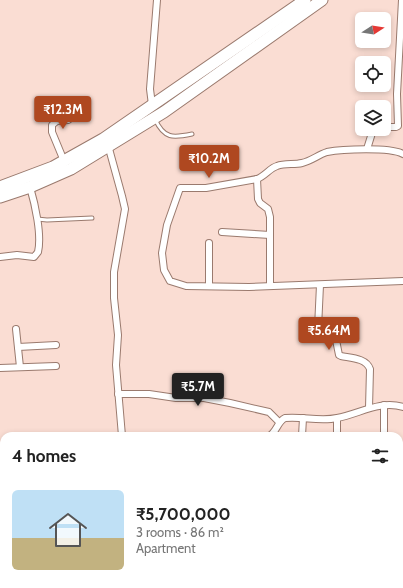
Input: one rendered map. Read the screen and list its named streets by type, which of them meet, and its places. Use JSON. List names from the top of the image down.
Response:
{
  "north": "right",
  "page": {
    "price": [
      "₹12.3M",
      "₹10.2M",
      "₹5.64M",
      "₹5.7M"
    ],
    "heading": "4 homes",
    "list": [
      {
        "name": "₹5,700,000",
        "note": "3 rooms · 86 m² · Apartment"
      }
    ]
  }
}
